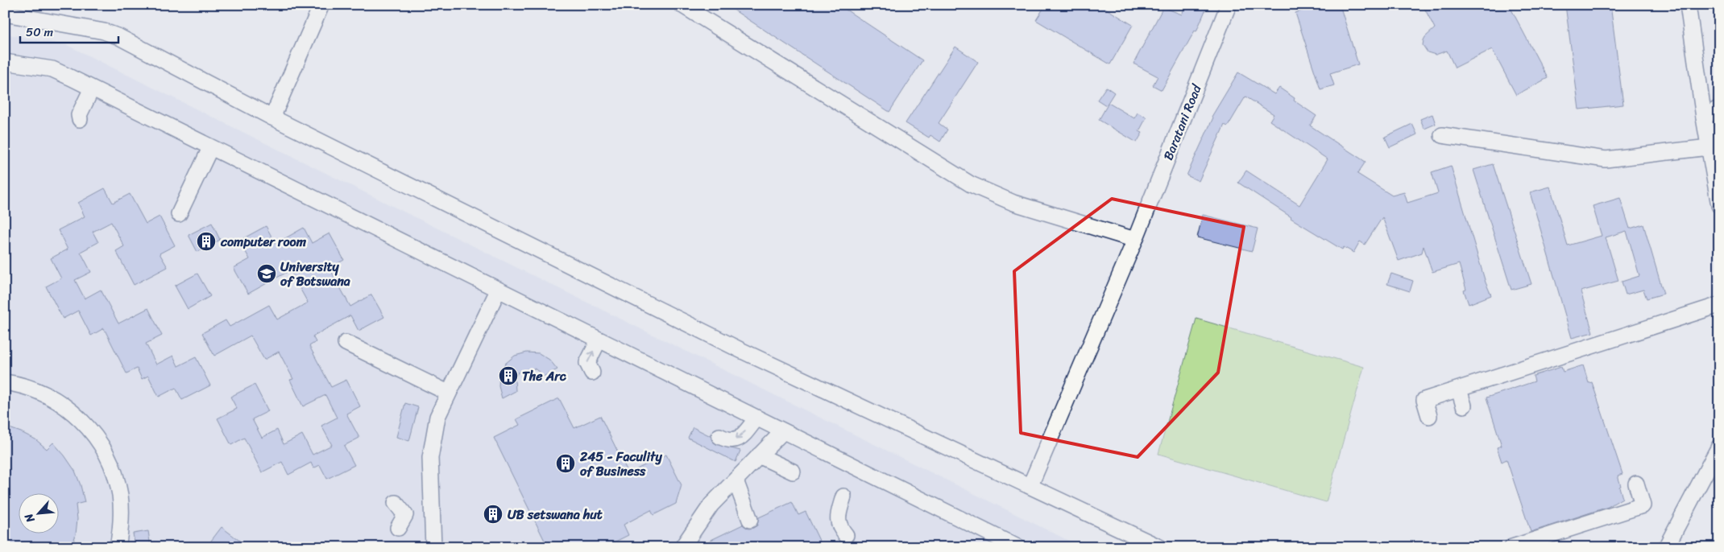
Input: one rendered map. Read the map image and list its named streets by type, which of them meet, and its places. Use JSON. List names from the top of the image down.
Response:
{
  "streets": {
    "street": ["Baratani Road"]
  },
  "places": {
    "building": [
      "computer room",
      "The Arc",
      "245 - Faculity of Business",
      "UB setswana hut"
    ],
    "school or university": ["University of Botswana"]
  },
  "scale_bar": "50 m",
  "north": "bottom left"
}
